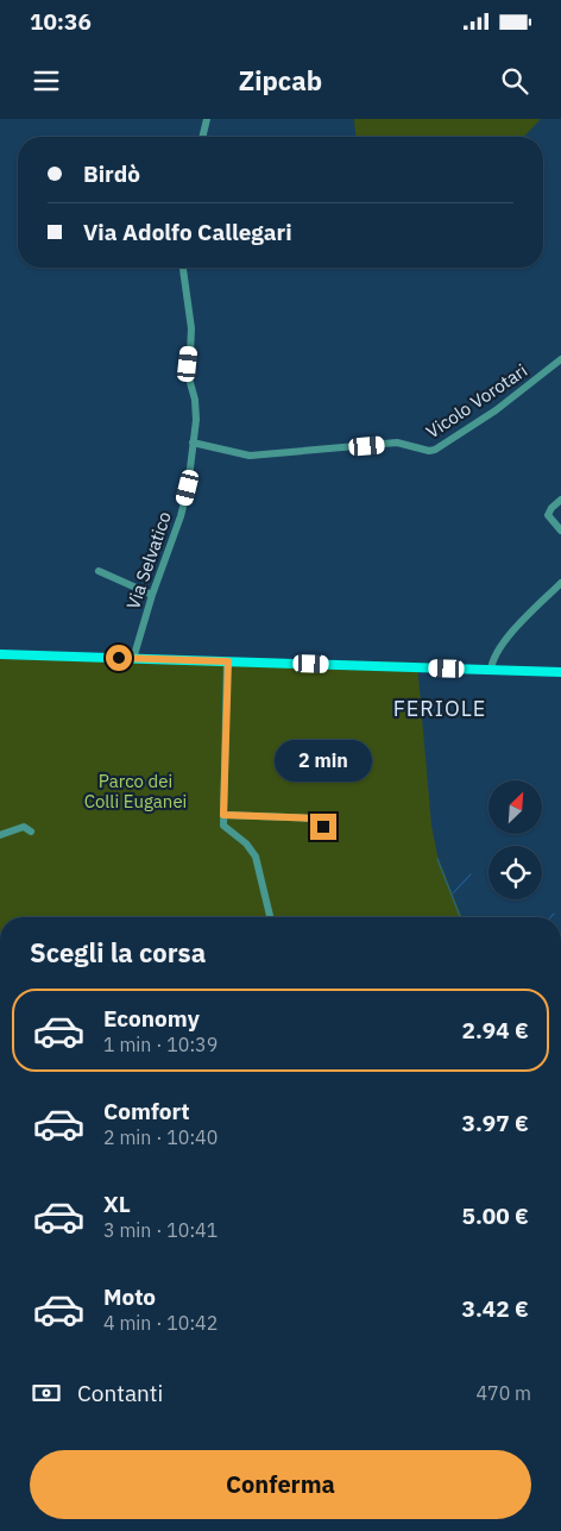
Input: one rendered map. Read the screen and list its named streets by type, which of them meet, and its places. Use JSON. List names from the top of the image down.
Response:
{
  "streets": {
    "street": ["Vicolo Vorotari", "Via Selvatico"]
  },
  "crossings": [
    ["Vicolo Vorotari", "Via Selvatico"]
  ],
  "districts": ["FERIOLE"],
  "parks": ["Parco dei Colli Euganei"],
  "north": "top right",
  "page": {
    "status": "10:36",
    "header": "Zipcab",
    "banner": ["Birdò", "Via Adolfo Callegari"],
    "bubble": "2 min",
    "heading": "Scegli la corsa",
    "list": [
      {
        "name": "Economy",
        "note": "1 min · 10:39",
        "value": "2.94 €"
      },
      {
        "name": "Comfort",
        "note": "2 min · 10:40",
        "value": "3.97 €"
      },
      {
        "name": "XL",
        "note": "3 min · 10:41",
        "value": "5.00 €"
      },
      {
        "name": "Moto",
        "note": "4 min · 10:42",
        "value": "3.42 €"
      }
    ],
    "pay": ["Contanti", "470 m"],
    "buttons": "Conferma"
  }
}
